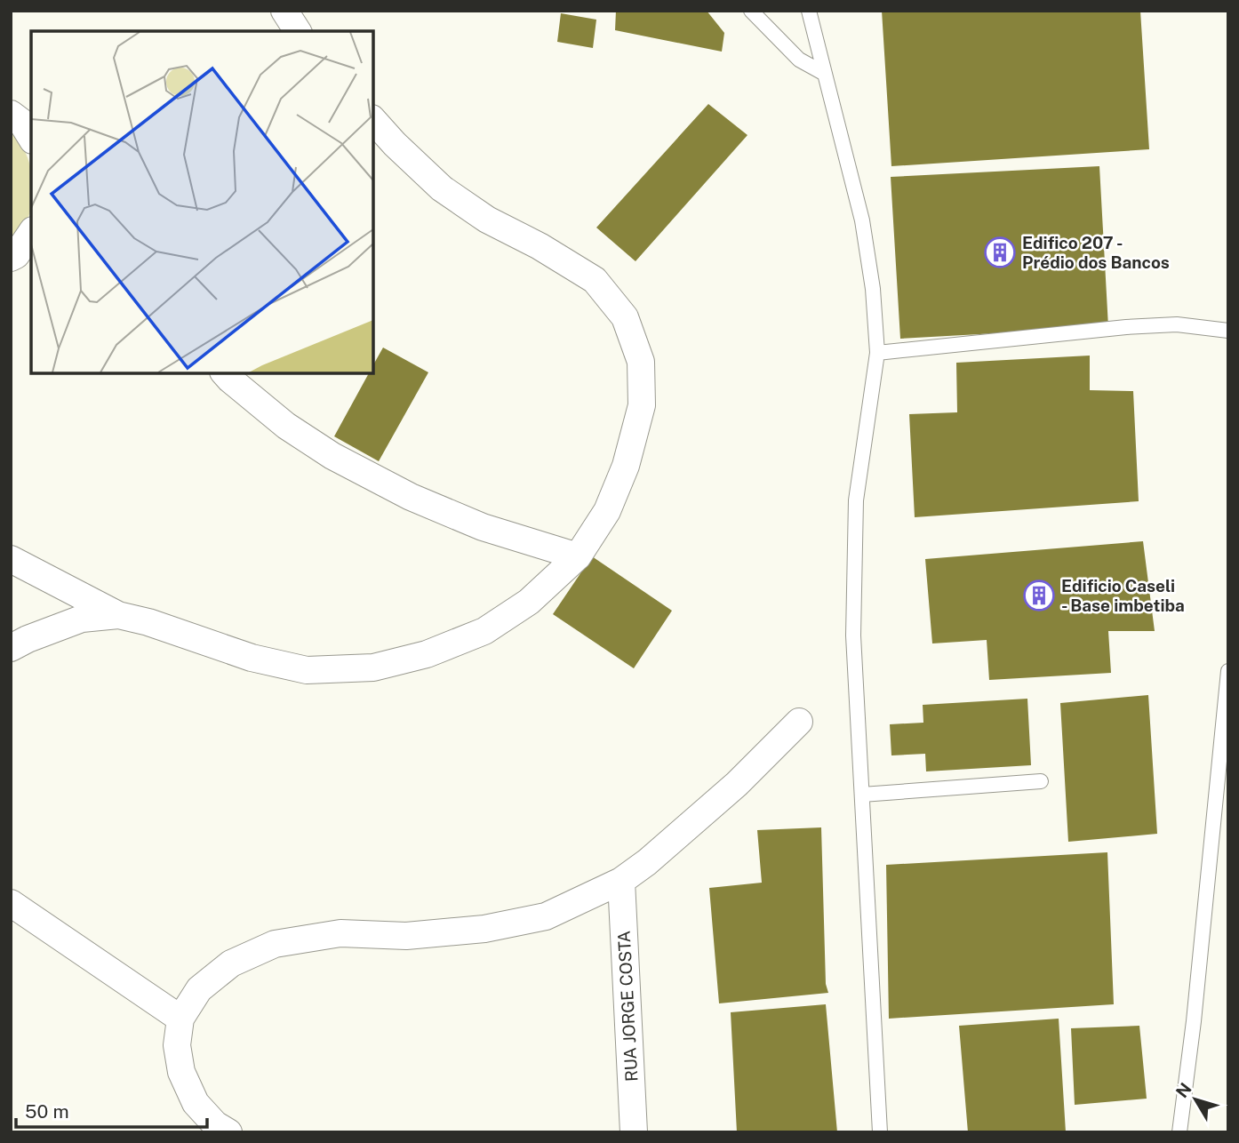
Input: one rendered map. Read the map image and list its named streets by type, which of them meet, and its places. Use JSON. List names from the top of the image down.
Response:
{
  "streets": {
    "street": ["RUA JORGE COSTA"]
  },
  "places": {
    "building": ["Edifico 207 - Prédio dos Bancos", "Edificio Caseli - Base imbetiba"]
  },
  "scale_bar": "50 m",
  "north": "top left"
}
